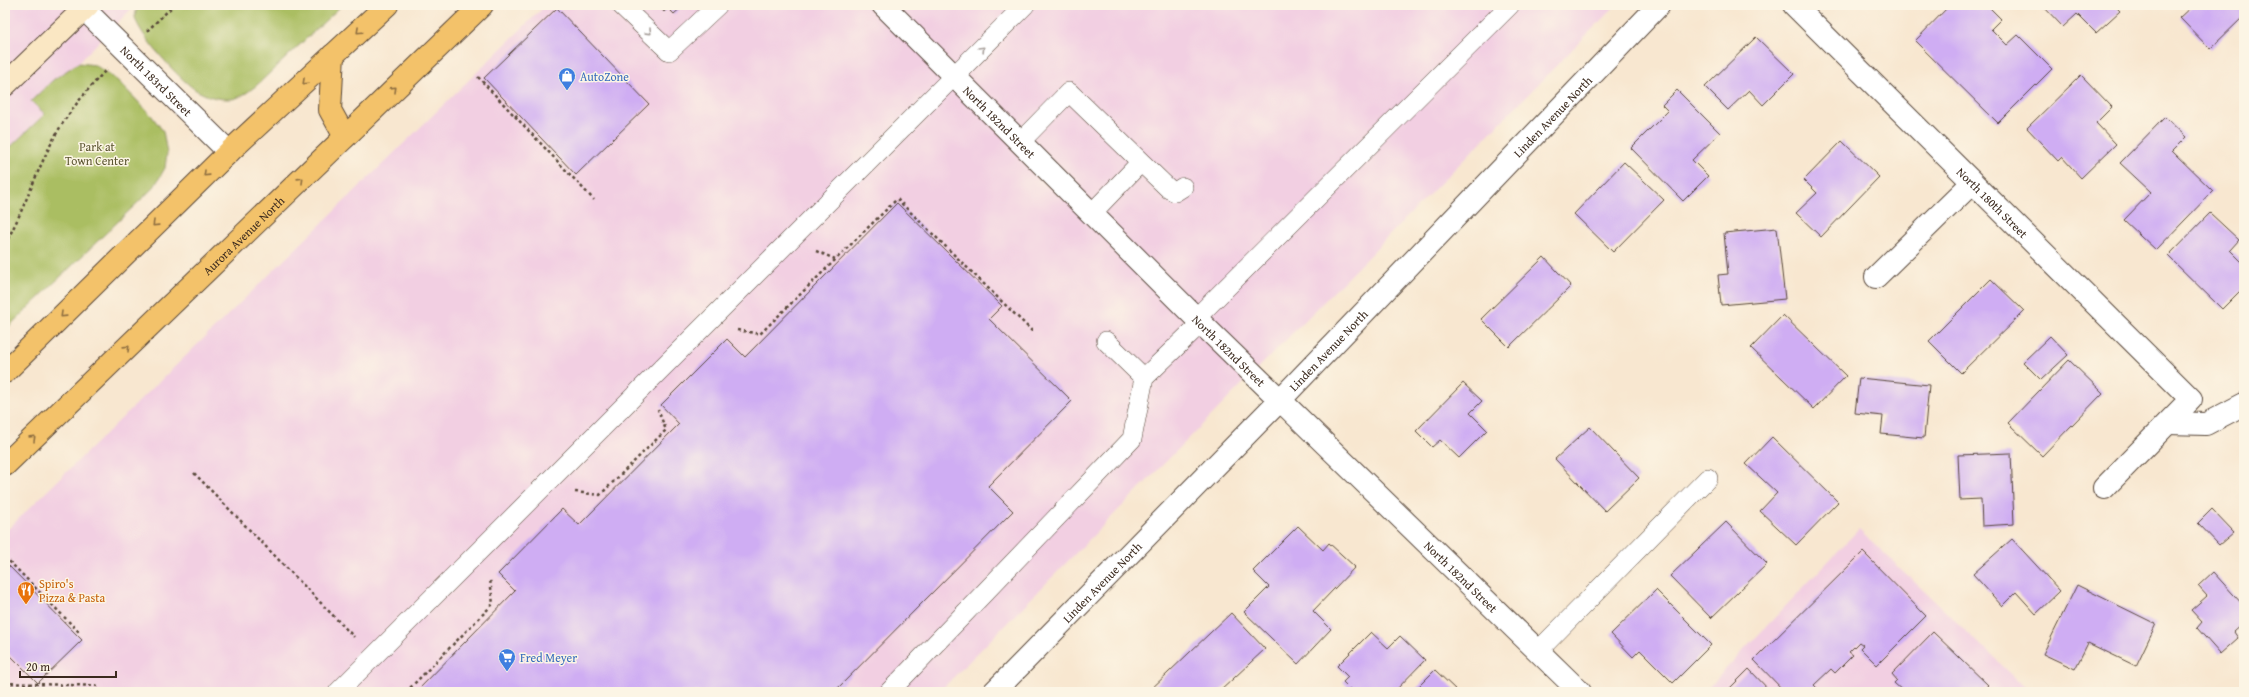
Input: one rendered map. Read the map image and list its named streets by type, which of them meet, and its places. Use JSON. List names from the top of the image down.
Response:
{
  "streets": {
    "main road": ["Aurora Avenue North"],
    "street": [
      "North 183rd Street",
      "Linden Avenue North",
      "North 182nd Street",
      "North 180th Street"
    ]
  },
  "crossings": [
    ["Linden Avenue North", "North 182nd Street"]
  ],
  "parks": ["Park at Town Center"],
  "places": {
    "shop": ["AutoZone"],
    "restaurant": ["Spiro's Pizza & Pasta"],
    "supermarket": ["Fred Meyer"]
  },
  "scale_bar": "20 m"
}
